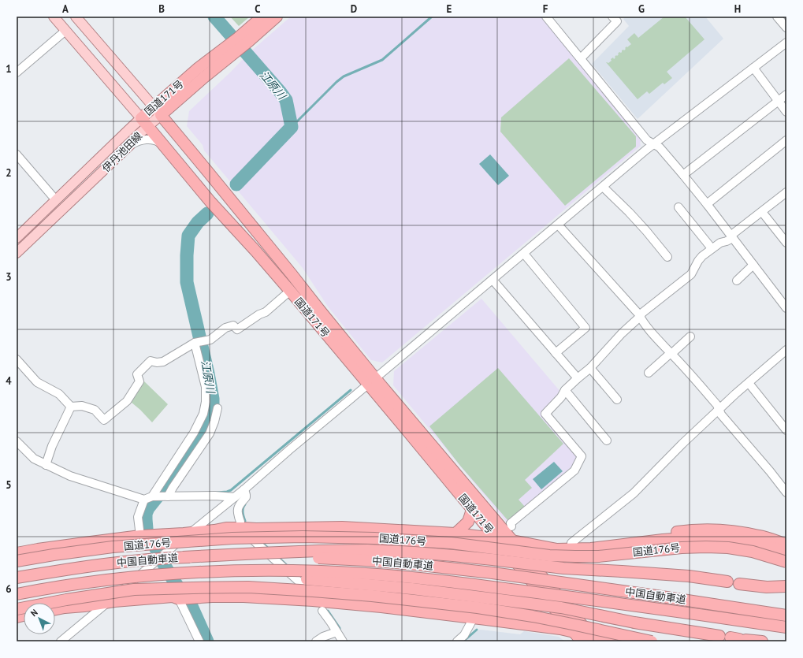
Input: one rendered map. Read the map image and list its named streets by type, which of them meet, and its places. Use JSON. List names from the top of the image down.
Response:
{
  "streets": {
    "highway": ["国道171号", "国道176号", "中国自動車道"],
    "main road": ["伊丹池田線"]
  },
  "crossings": [
    ["国道171号", "伊丹池田線"]
  ],
  "water": ["江原川"],
  "north": "top left",
  "grid": {
    "columns": [
      "A",
      "B",
      "C",
      "D",
      "E",
      "F",
      "G",
      "H"
    ],
    "rows": [
      "1",
      "2",
      "3",
      "4",
      "5",
      "6"
    ]
  }
}
